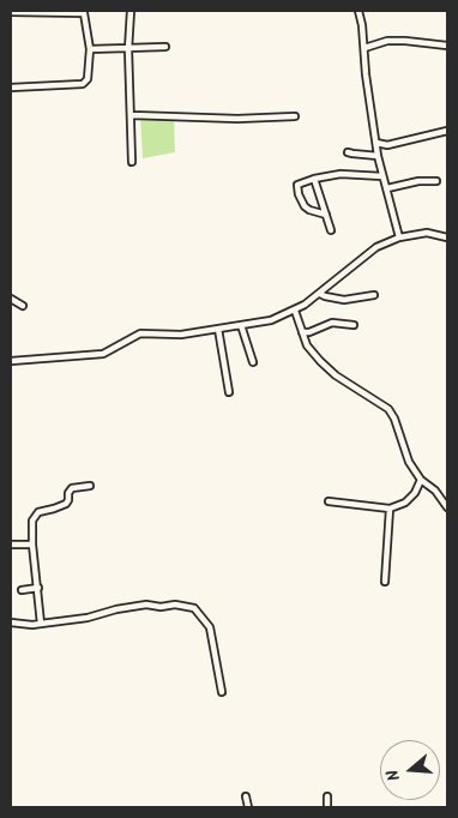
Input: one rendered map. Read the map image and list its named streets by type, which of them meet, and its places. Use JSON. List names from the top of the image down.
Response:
{
  "north": "left"
}
